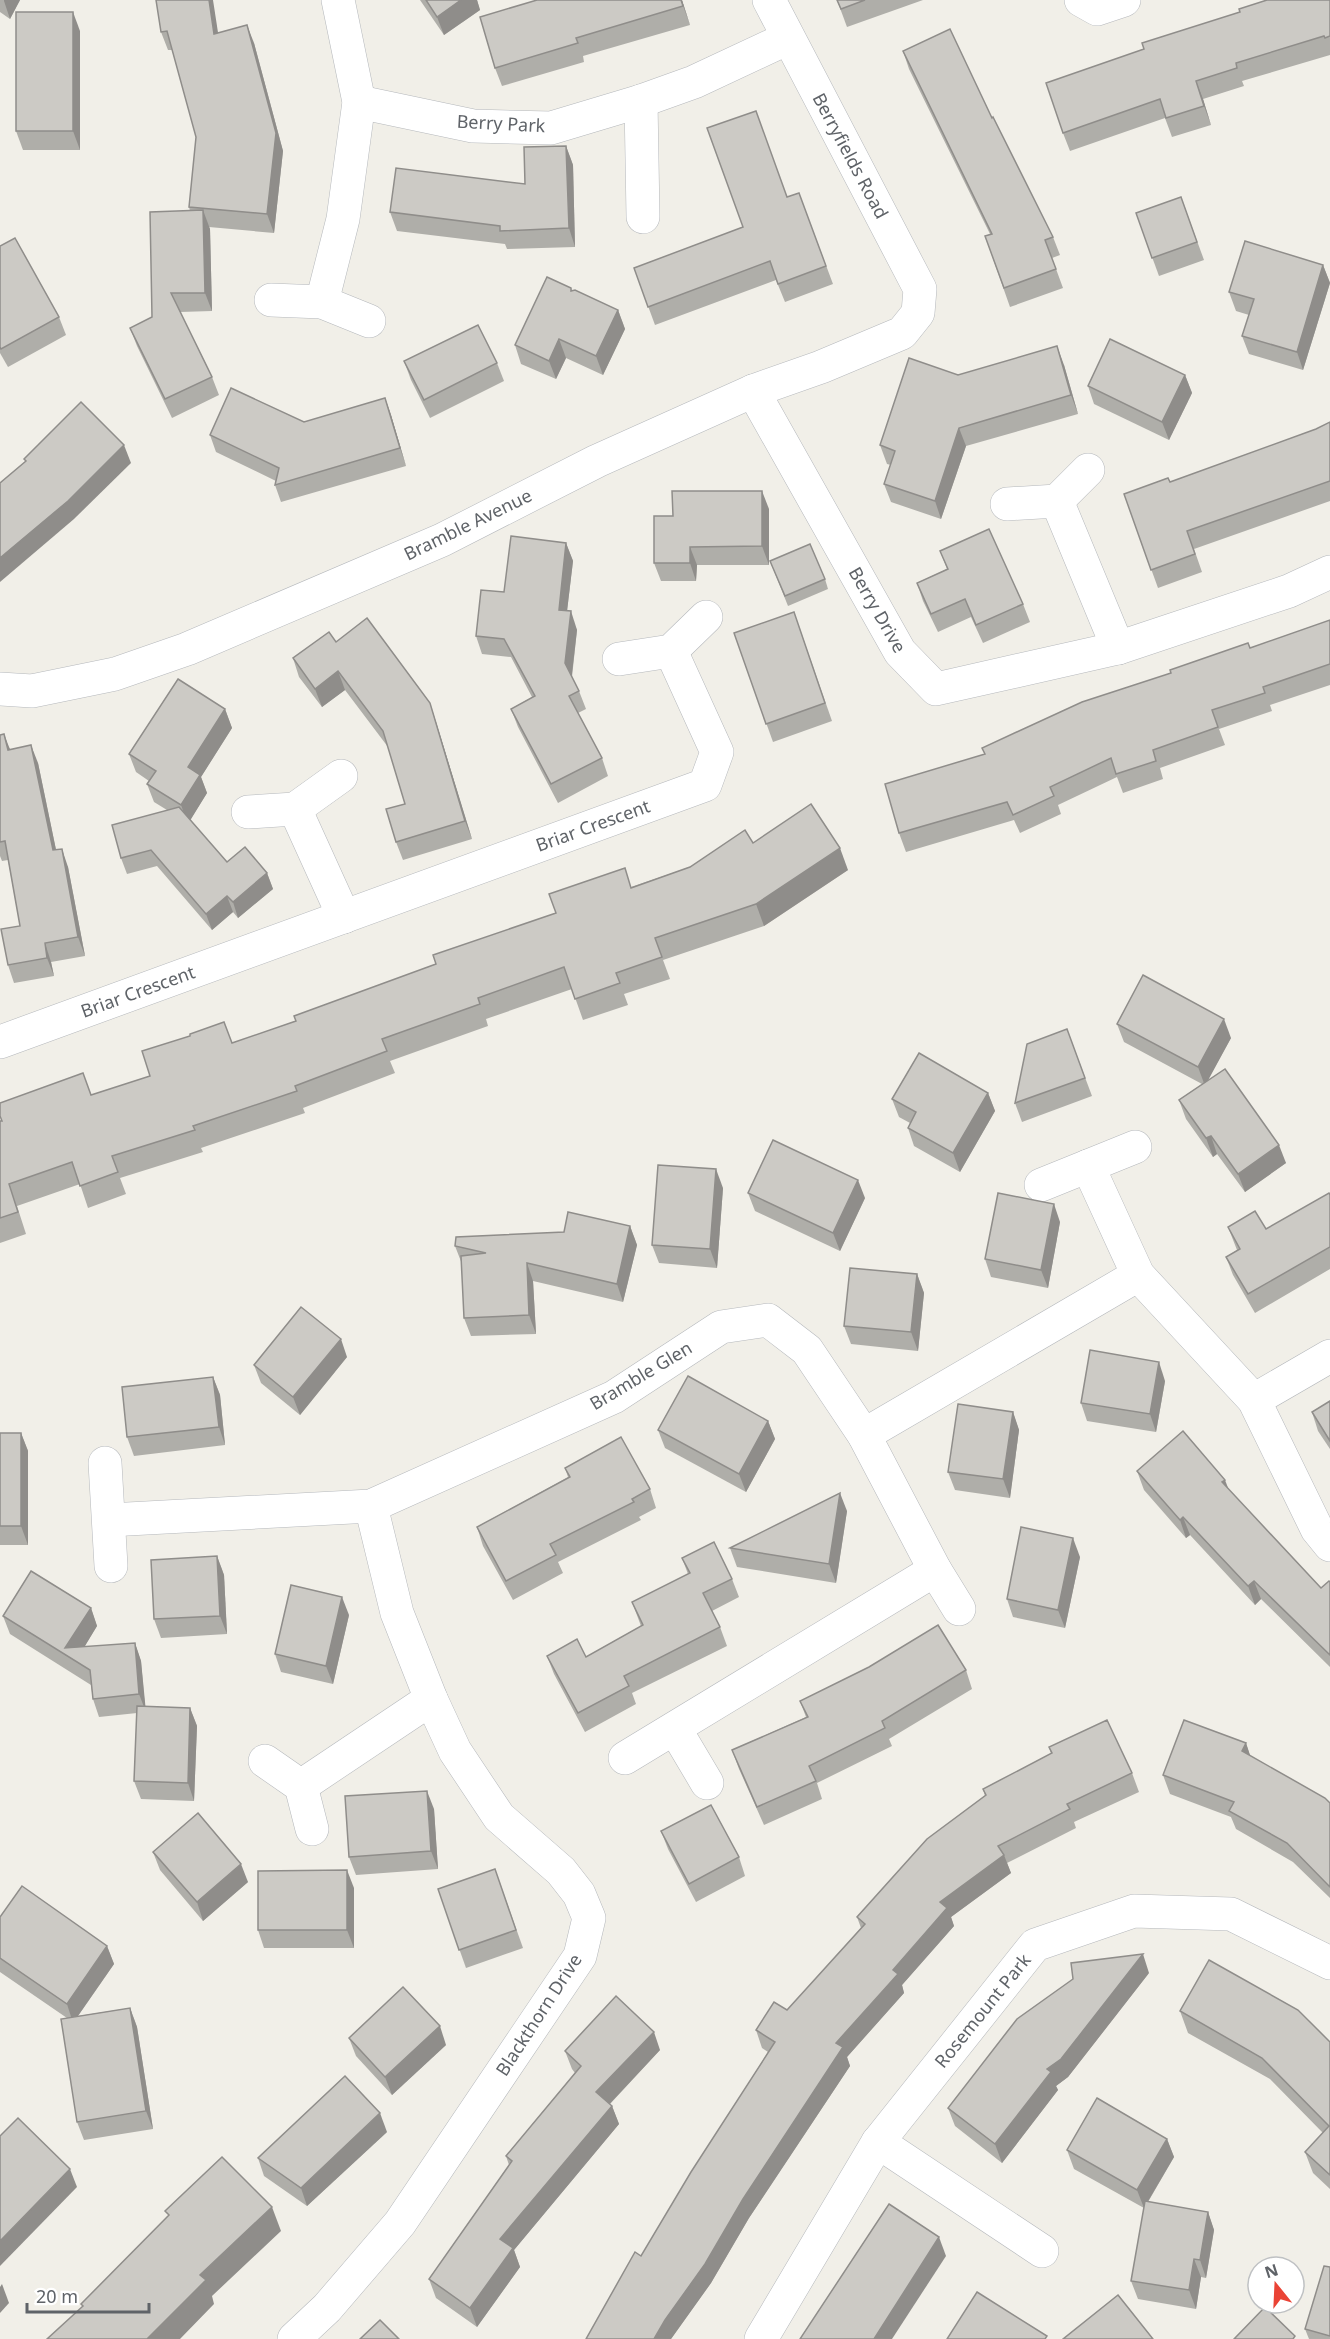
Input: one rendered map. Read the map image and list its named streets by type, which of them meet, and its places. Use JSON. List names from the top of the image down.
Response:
{
  "streets": {
    "street": [
      "Berry Park",
      "Berryfields Road",
      "Bramble Avenue",
      "Berry Drive",
      "Briar Crescent",
      "Bramble Glen",
      "Rosemount Park",
      "Blackthorn Drive"
    ]
  },
  "crossings": [
    ["Berry Park", "Berryfields Road"],
    ["Berryfields Road", "Bramble Avenue"],
    ["Bramble Avenue", "Berry Drive"],
    ["Bramble Glen", "Blackthorn Drive"]
  ],
  "scale_bar": "20 m",
  "north": "top"
}
